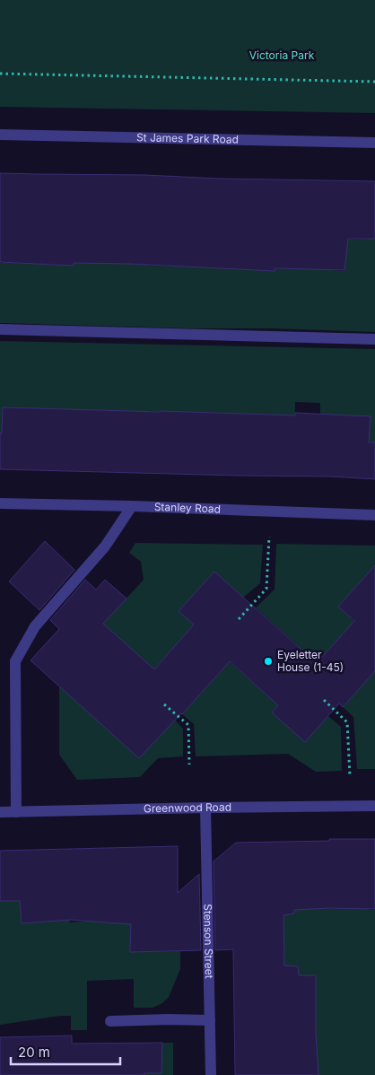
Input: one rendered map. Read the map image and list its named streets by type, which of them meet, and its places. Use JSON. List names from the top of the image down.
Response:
{
  "streets": {
    "street": [
      "St James Park Road",
      "Stanley Road",
      "Greenwood Road",
      "Stenson Street"
    ]
  },
  "crossings": [
    ["Greenwood Road", "Stenson Street"]
  ],
  "parks": ["Victoria Park"],
  "places": ["Eyeletter House (1-45)"],
  "scale_bar": "20 m"
}
